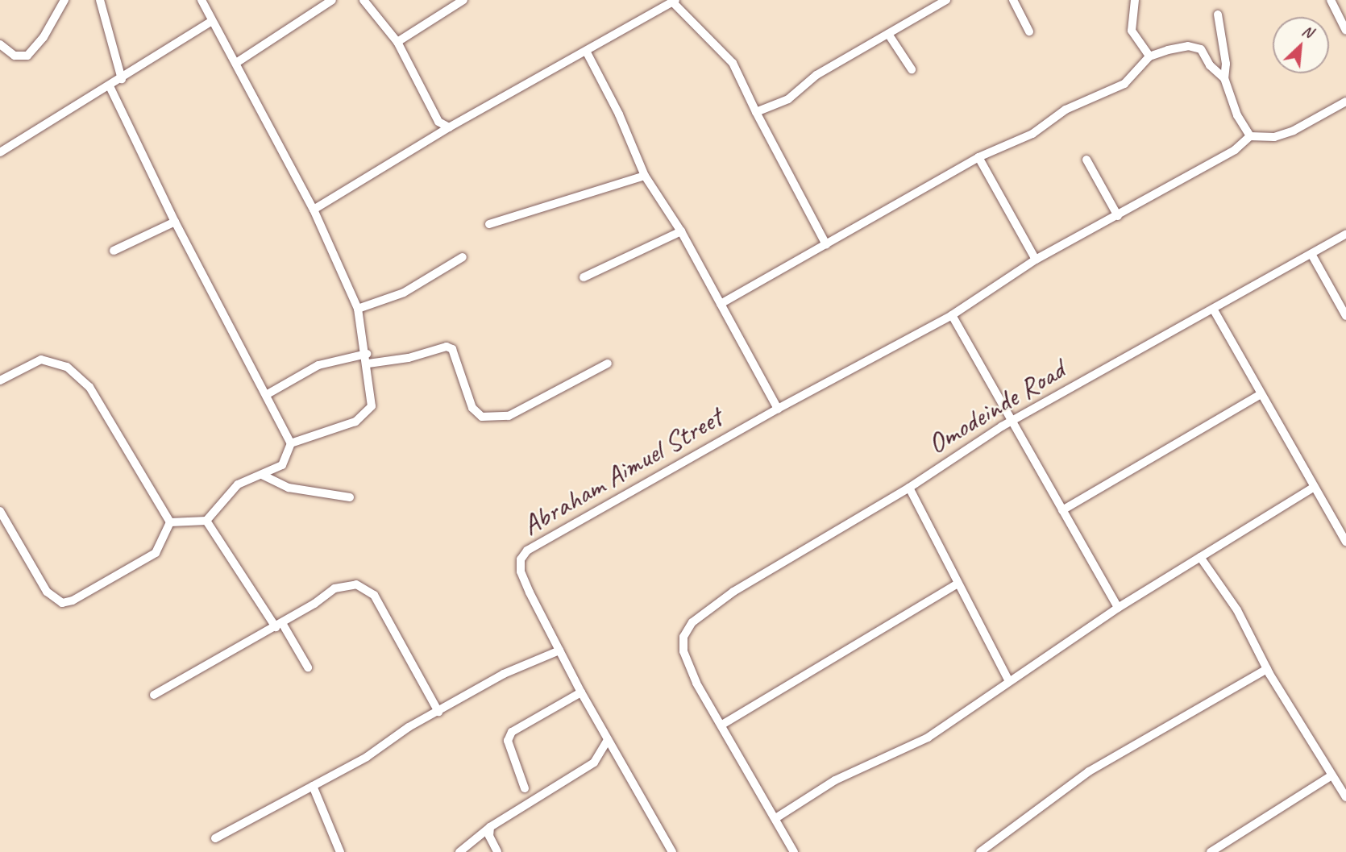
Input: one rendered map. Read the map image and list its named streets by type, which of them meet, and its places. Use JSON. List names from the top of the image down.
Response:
{
  "streets": {
    "street": ["Omodeinde Road", "Abraham Aimuel Street"]
  },
  "north": "top right"
}
